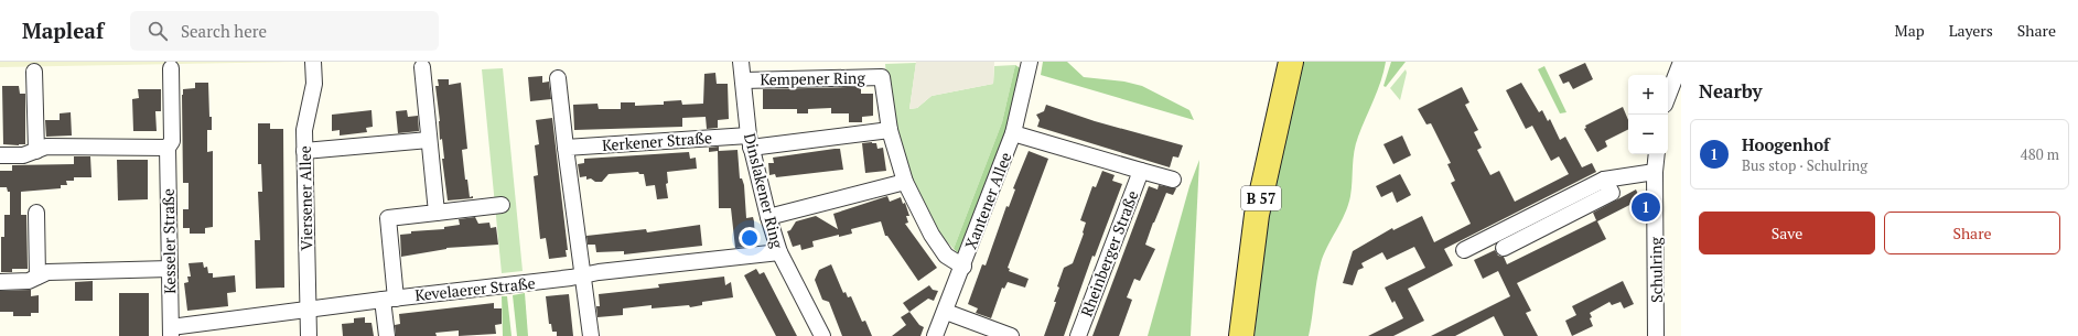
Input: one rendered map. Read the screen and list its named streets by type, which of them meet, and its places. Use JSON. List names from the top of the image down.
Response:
{
  "streets": {
    "main road": ["B 57"],
    "street": [
      "Kempener Ring",
      "Kerkener Straße",
      "Dinslakener Ring",
      "Viersener Allee",
      "Xantener Allee",
      "Kesseler Straße",
      "Rheinberger Straße",
      "Schulring",
      "Kevelaerer Straße"
    ]
  },
  "crossings": [
    ["Kempener Ring", "Dinslakener Ring"],
    ["Kempener Ring", "Xantener Allee"],
    ["Kerkener Straße", "Dinslakener Ring"],
    ["Dinslakener Ring", "Kevelaerer Straße"],
    ["Viersener Allee", "Kevelaerer Straße"],
    ["Xantener Allee", "Rheinberger Straße"],
    ["Kesseler Straße", "Kevelaerer Straße"]
  ],
  "page": {
    "header": "Mapleaf",
    "search": "Search here",
    "nav": ["Map", "Layers", "Share"],
    "heading": "Nearby",
    "map_buttons": ["+", "−"],
    "list": [
      {
        "mark": "1",
        "name": "Hoogenhof",
        "note": "Bus stop · Schulring",
        "value": "480 m"
      }
    ],
    "pins": "1",
    "buttons": ["Save", "Share"]
  }
}
